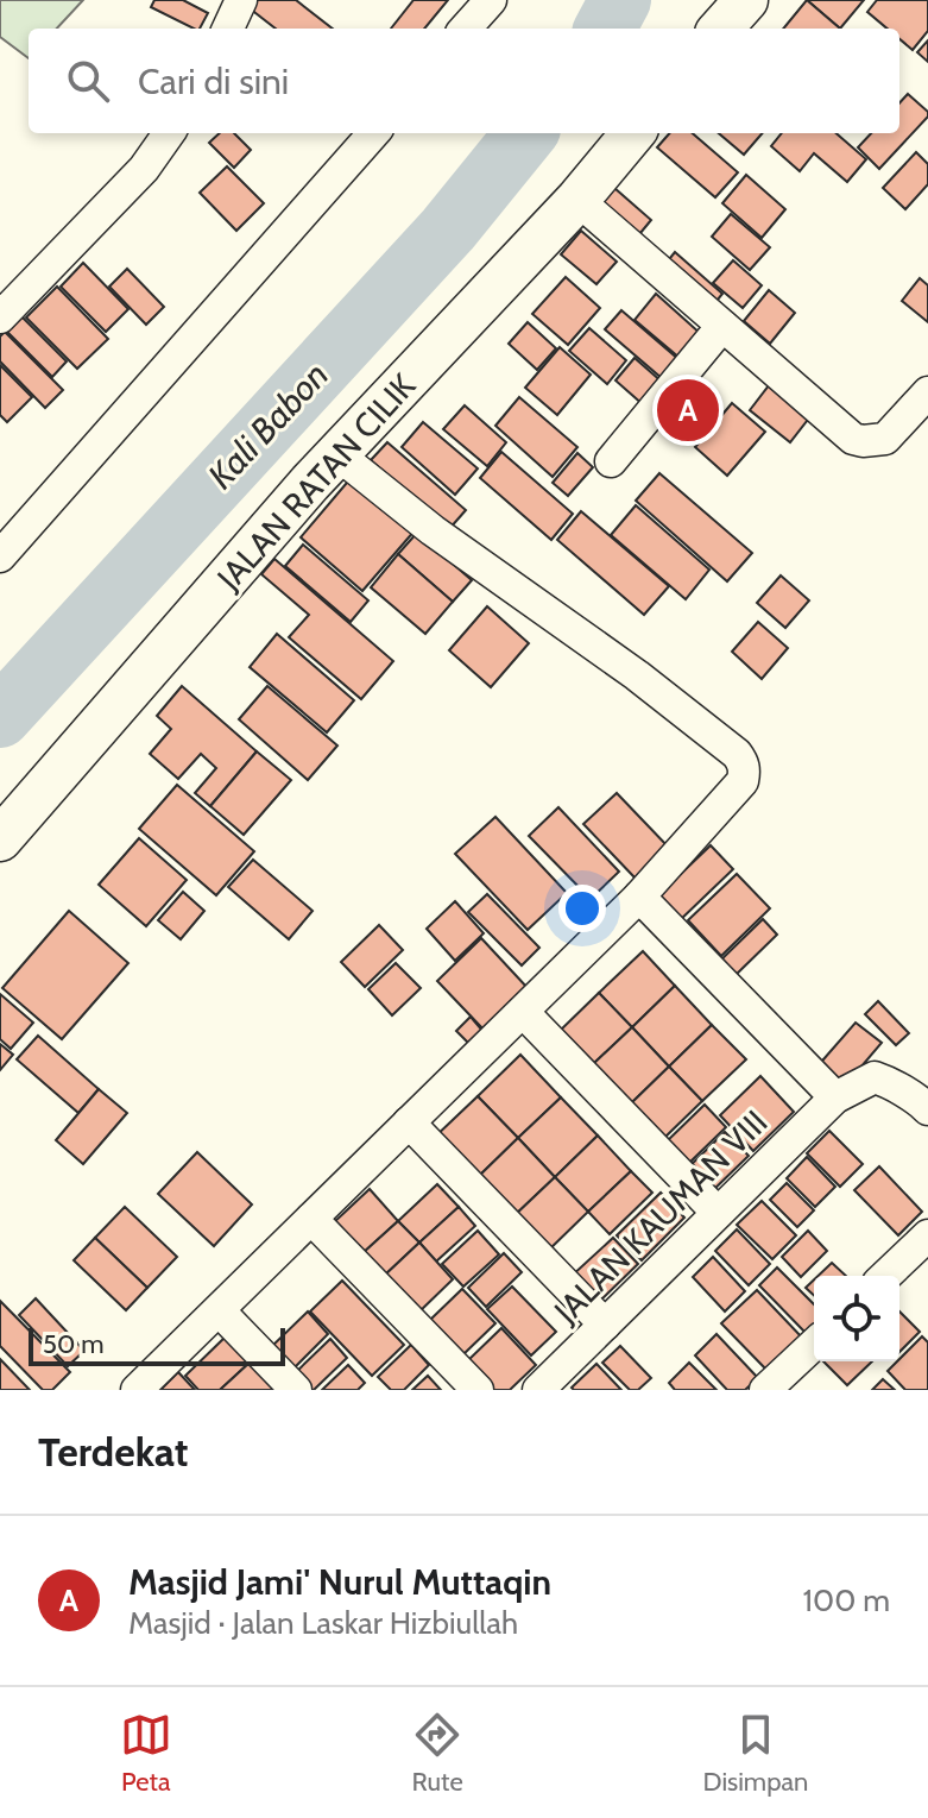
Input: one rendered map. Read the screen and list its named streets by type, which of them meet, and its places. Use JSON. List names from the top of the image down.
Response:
{
  "streets": {
    "street": ["JALAN RATAN CILIK", "JALAN KAUMAN VIII"]
  },
  "water": ["Kali Babon"],
  "scale_bar": "50 m",
  "page": {
    "search": "Cari di sini",
    "pins": "A",
    "scale": "50 m",
    "heading": "Terdekat",
    "list": [
      {
        "mark": "A",
        "name": "Masjid Jami' Nurul Muttaqin",
        "note": "Masjid · Jalan Laskar Hizbiullah",
        "value": "100 m"
      }
    ],
    "nav": ["Peta", "Rute", "Disimpan"]
  }
}
